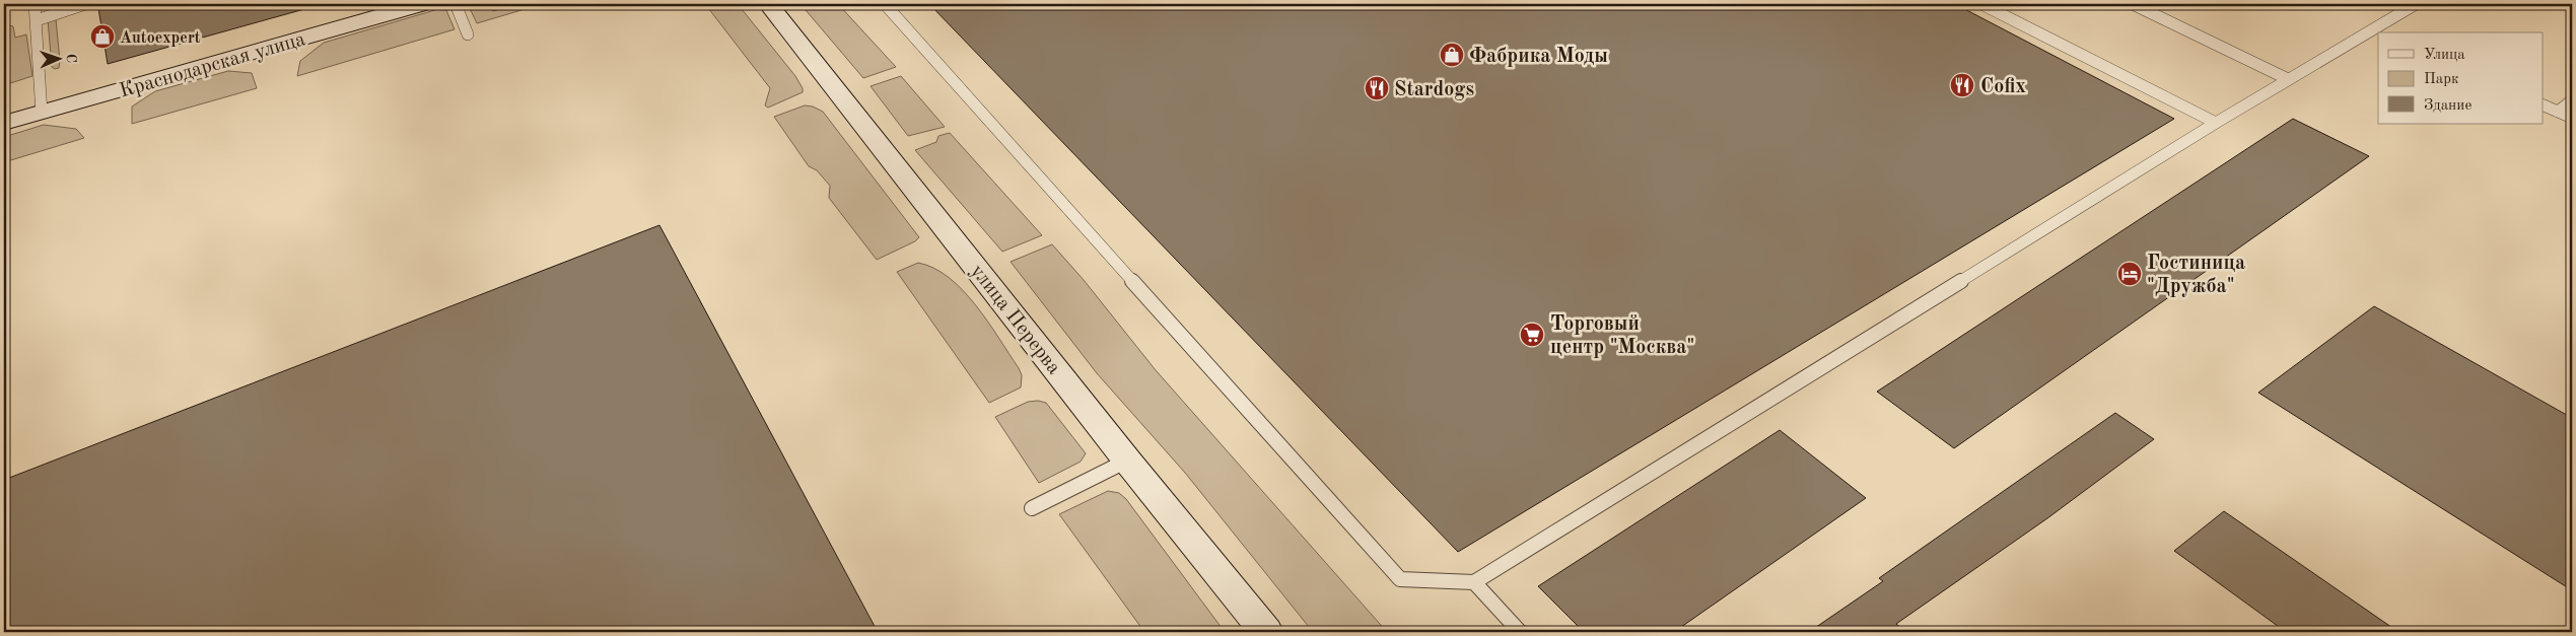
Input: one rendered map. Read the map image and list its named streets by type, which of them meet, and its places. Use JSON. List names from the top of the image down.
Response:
{
  "streets": {
    "street": ["Краснодарская улица", "улица Перерва"]
  },
  "places": {
    "shop": ["Autoexpert", "Фабрика Моды"],
    "restaurant": ["Cofix", "Stardogs"],
    "hotel": ["Гостиница \"Дружба\""],
    "supermarket": ["Торговый центр \"Москва\""]
  },
  "legend": ["Улица", "Парк", "Здание"],
  "north": "right"
}
